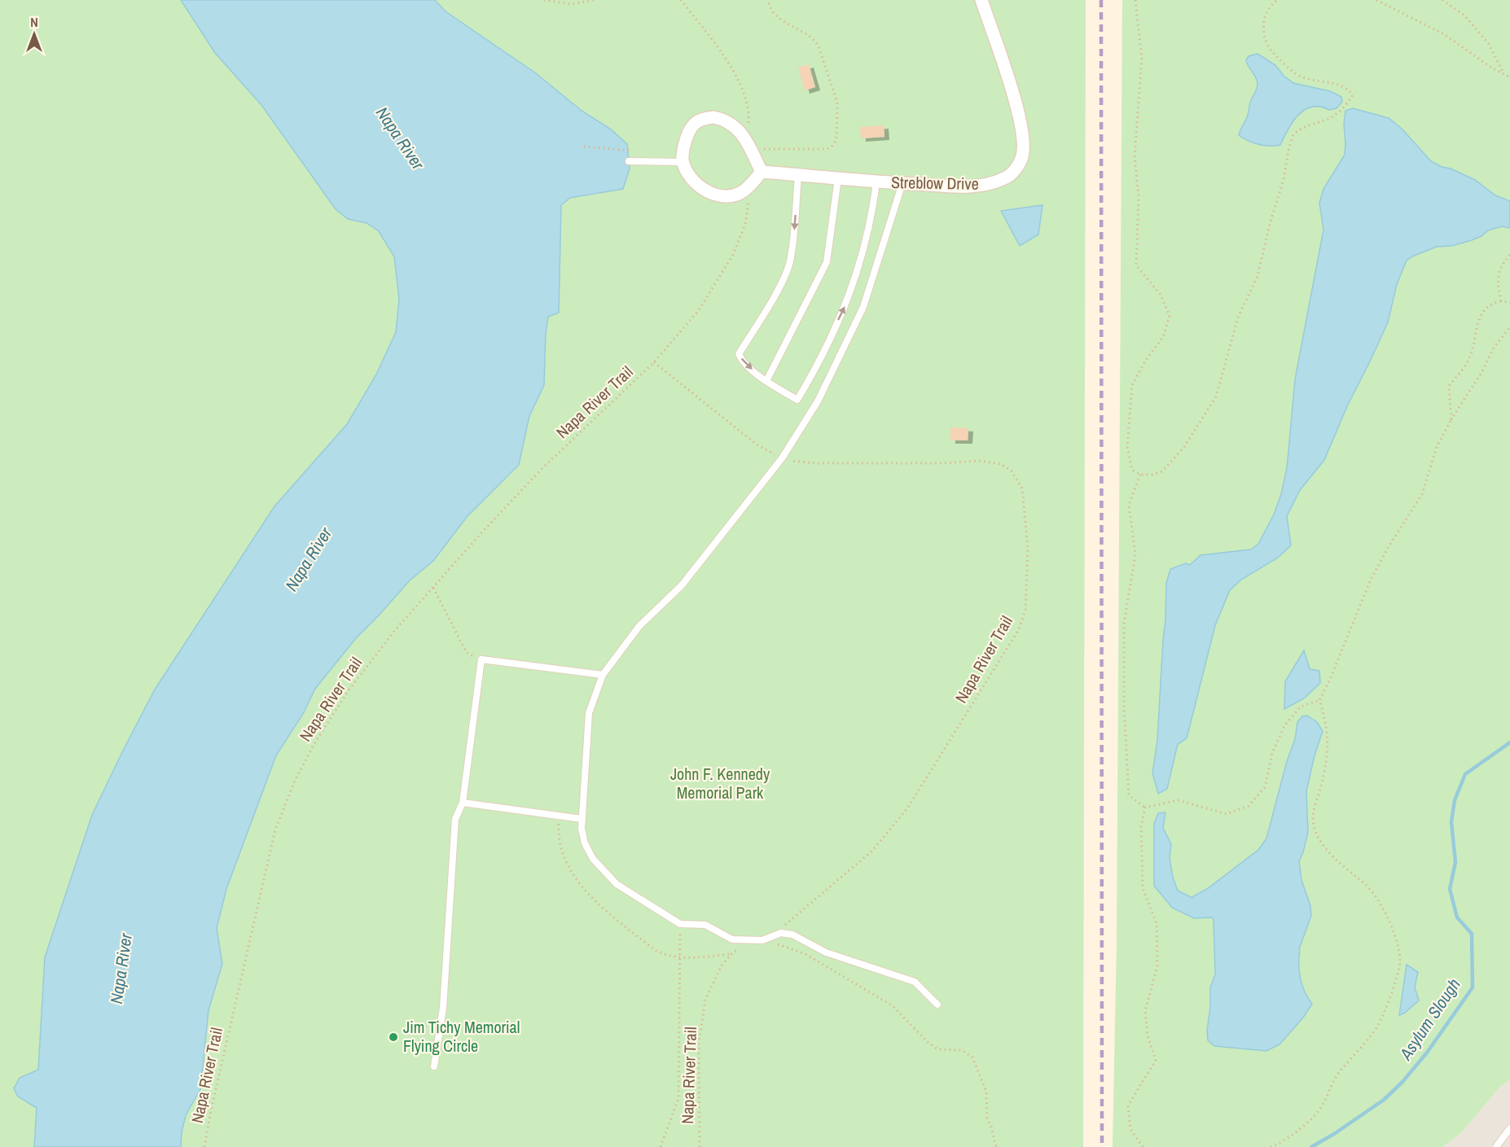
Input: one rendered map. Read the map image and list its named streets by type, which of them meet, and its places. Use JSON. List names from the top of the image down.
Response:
{
  "streets": {
    "street": ["Streblow Drive"],
    "path": ["Napa River Trail"]
  },
  "crossings": [
    ["Streblow Drive", "Napa River Trail"]
  ],
  "water": ["Napa River", "Asylum Slough"],
  "parks": ["John F. Kennedy Memorial Park"],
  "places": ["Jim Tichy Memorial Flying Circle"],
  "north": "top"
}
